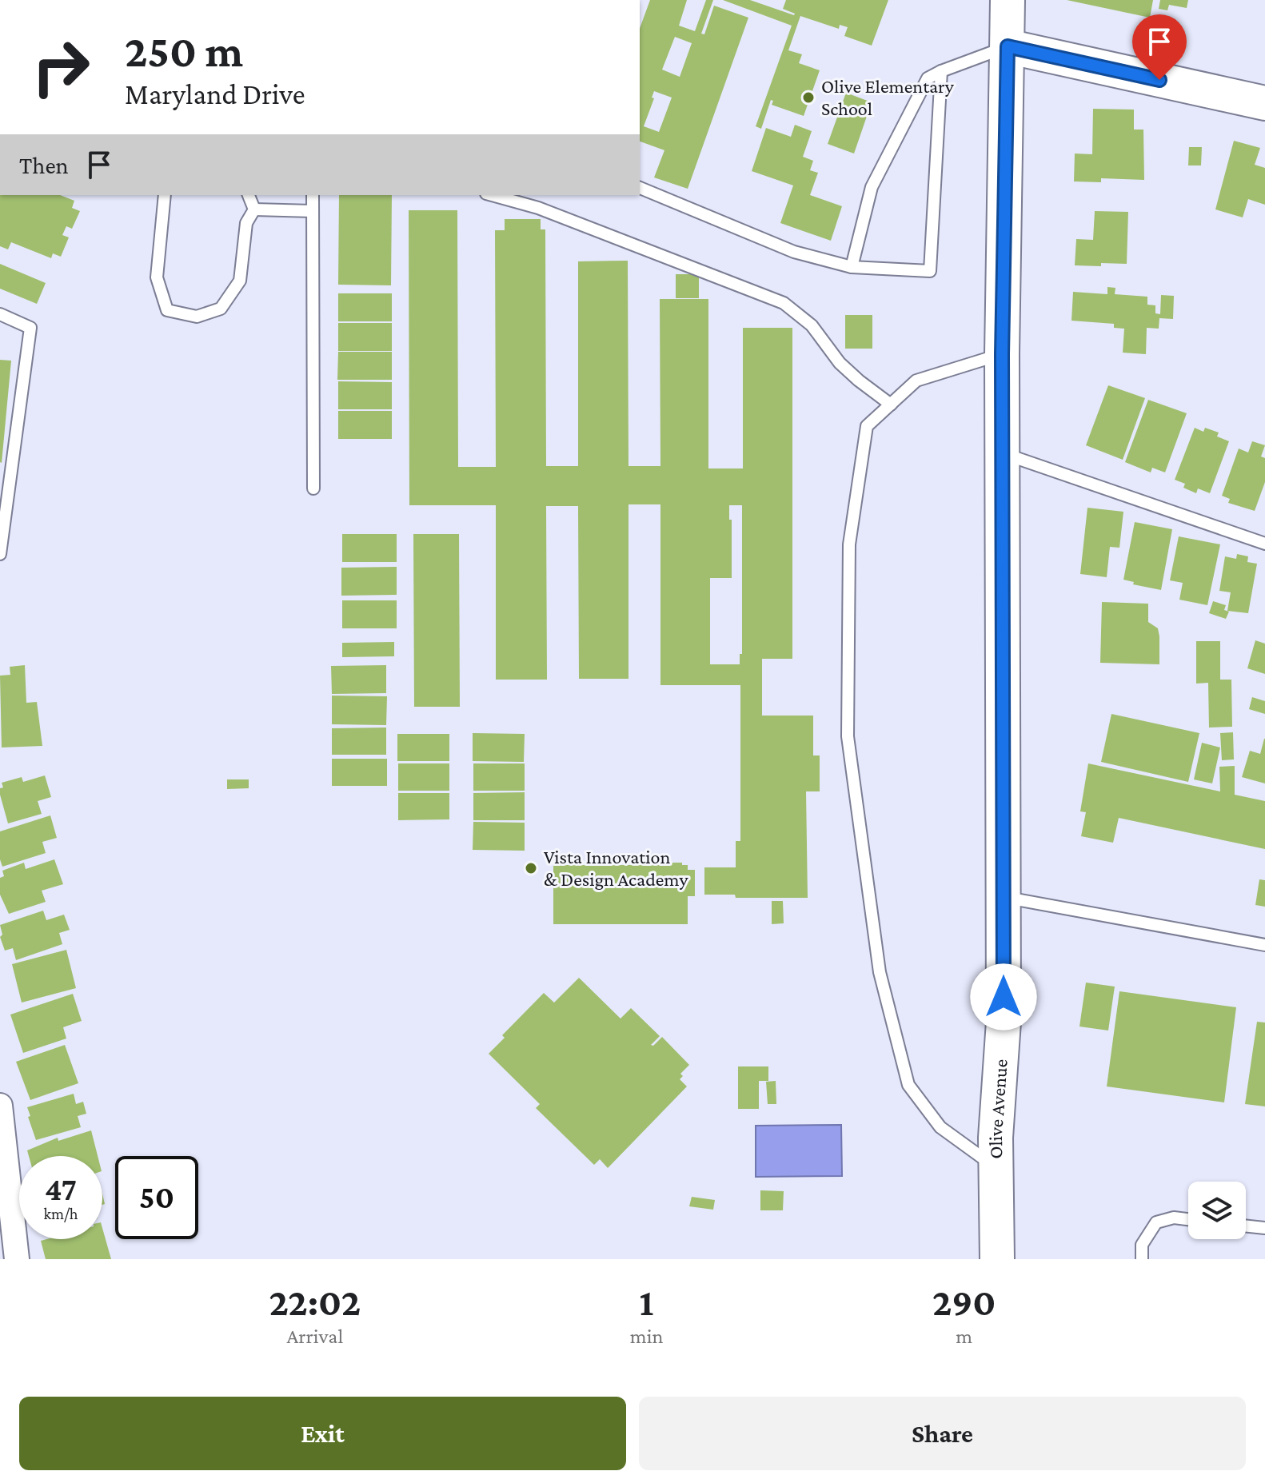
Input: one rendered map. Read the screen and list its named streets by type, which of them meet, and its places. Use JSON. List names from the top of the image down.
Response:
{
  "streets": {
    "main road": ["Olive Avenue"]
  },
  "places": ["Olive Elementary School", "Vista Innovation & Design Academy"],
  "page": {
    "turn": ["250 m", "Maryland Drive"],
    "then": "Then",
    "speed": "47 km/h",
    "limit": "50",
    "eta": [
      "22:02",
      "Arrival",
      "1",
      "min",
      "290",
      "m"
    ],
    "buttons": ["Exit", "Share"]
  }
}
